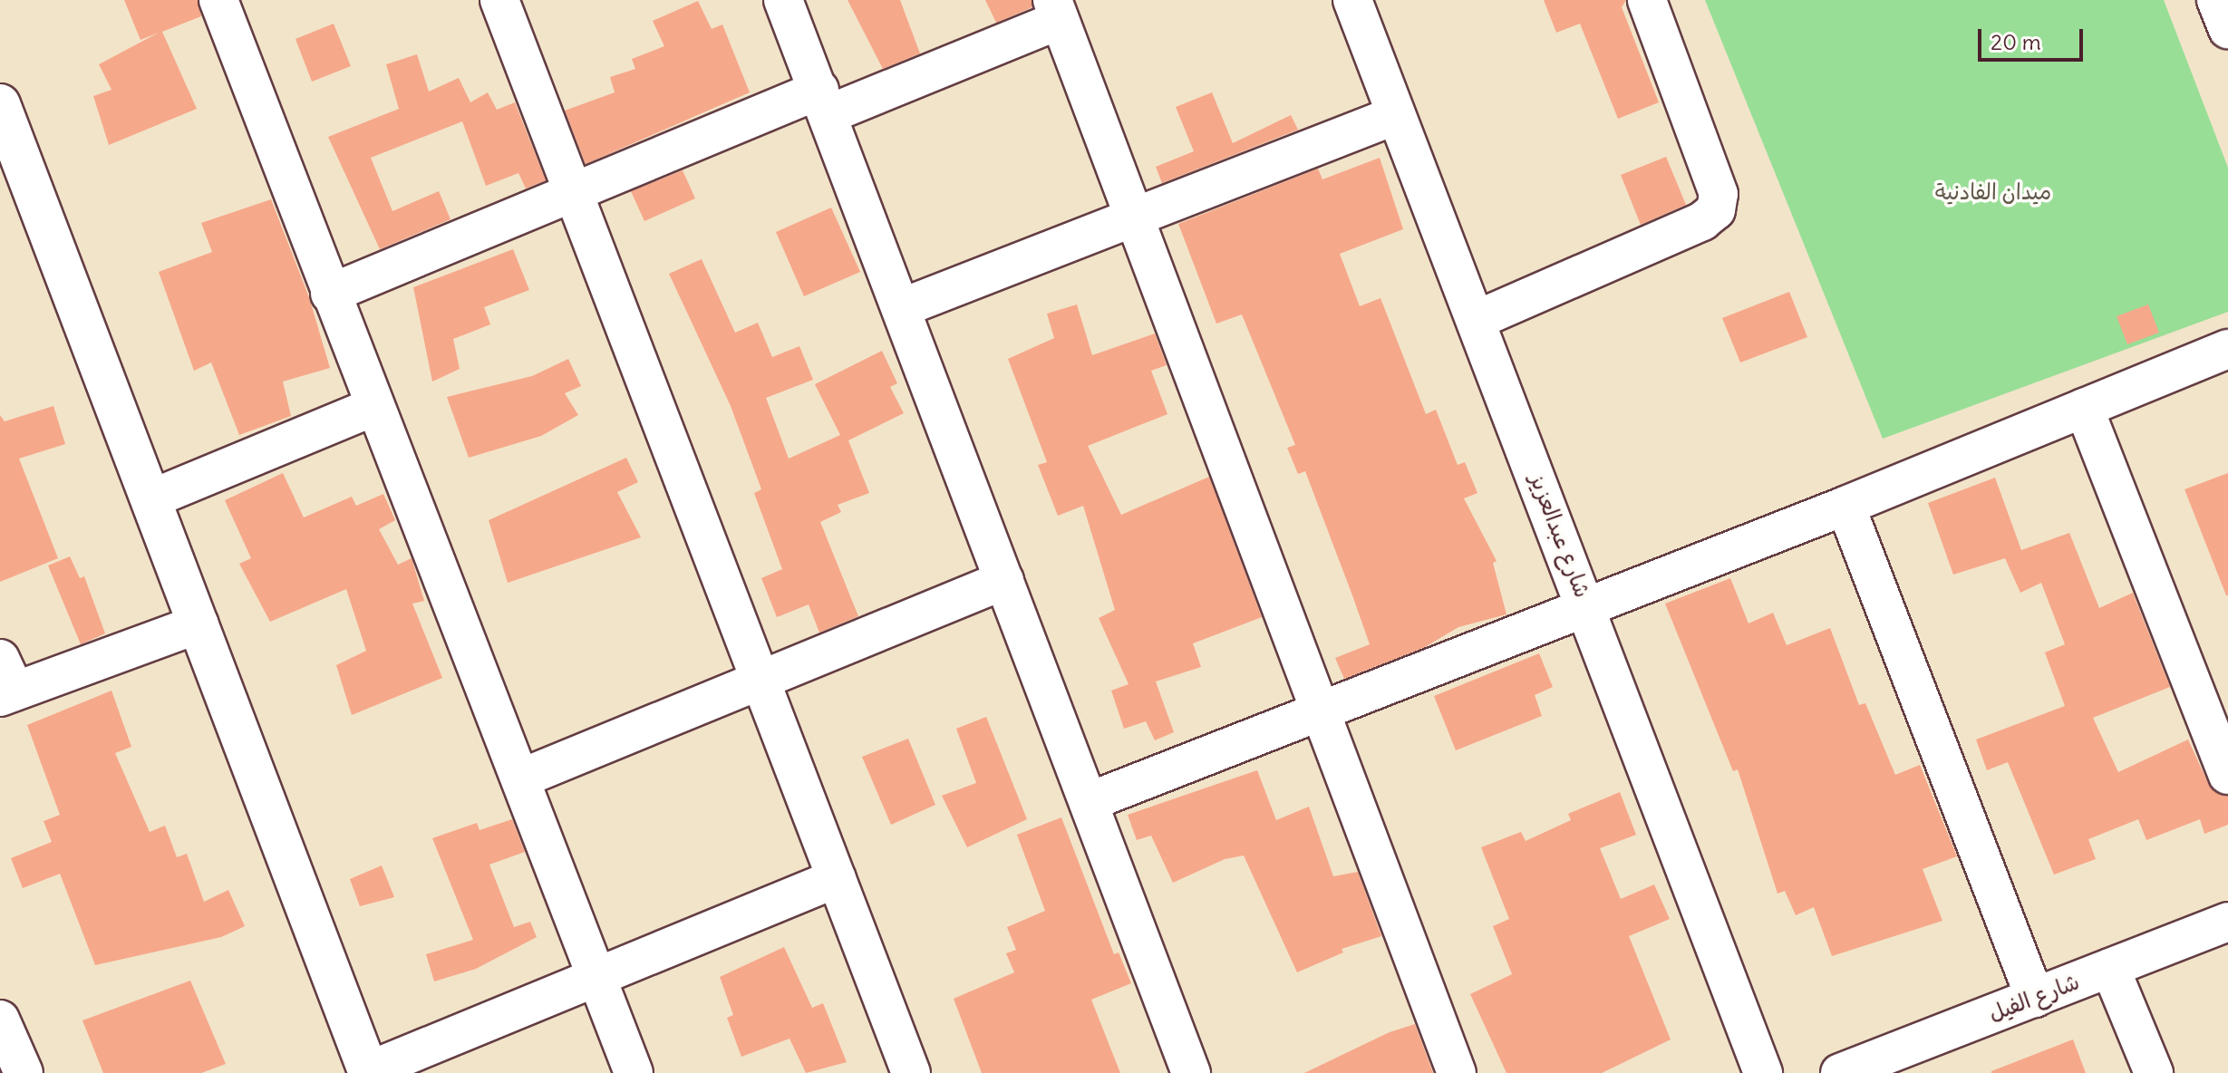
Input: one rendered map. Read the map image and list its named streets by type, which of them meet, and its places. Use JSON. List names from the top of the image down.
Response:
{
  "streets": {
    "street": ["شارع عبدالعزيز", "شارع الفيل"]
  },
  "parks": ["ميدان الفادنية"],
  "scale_bar": "20 m"
}
